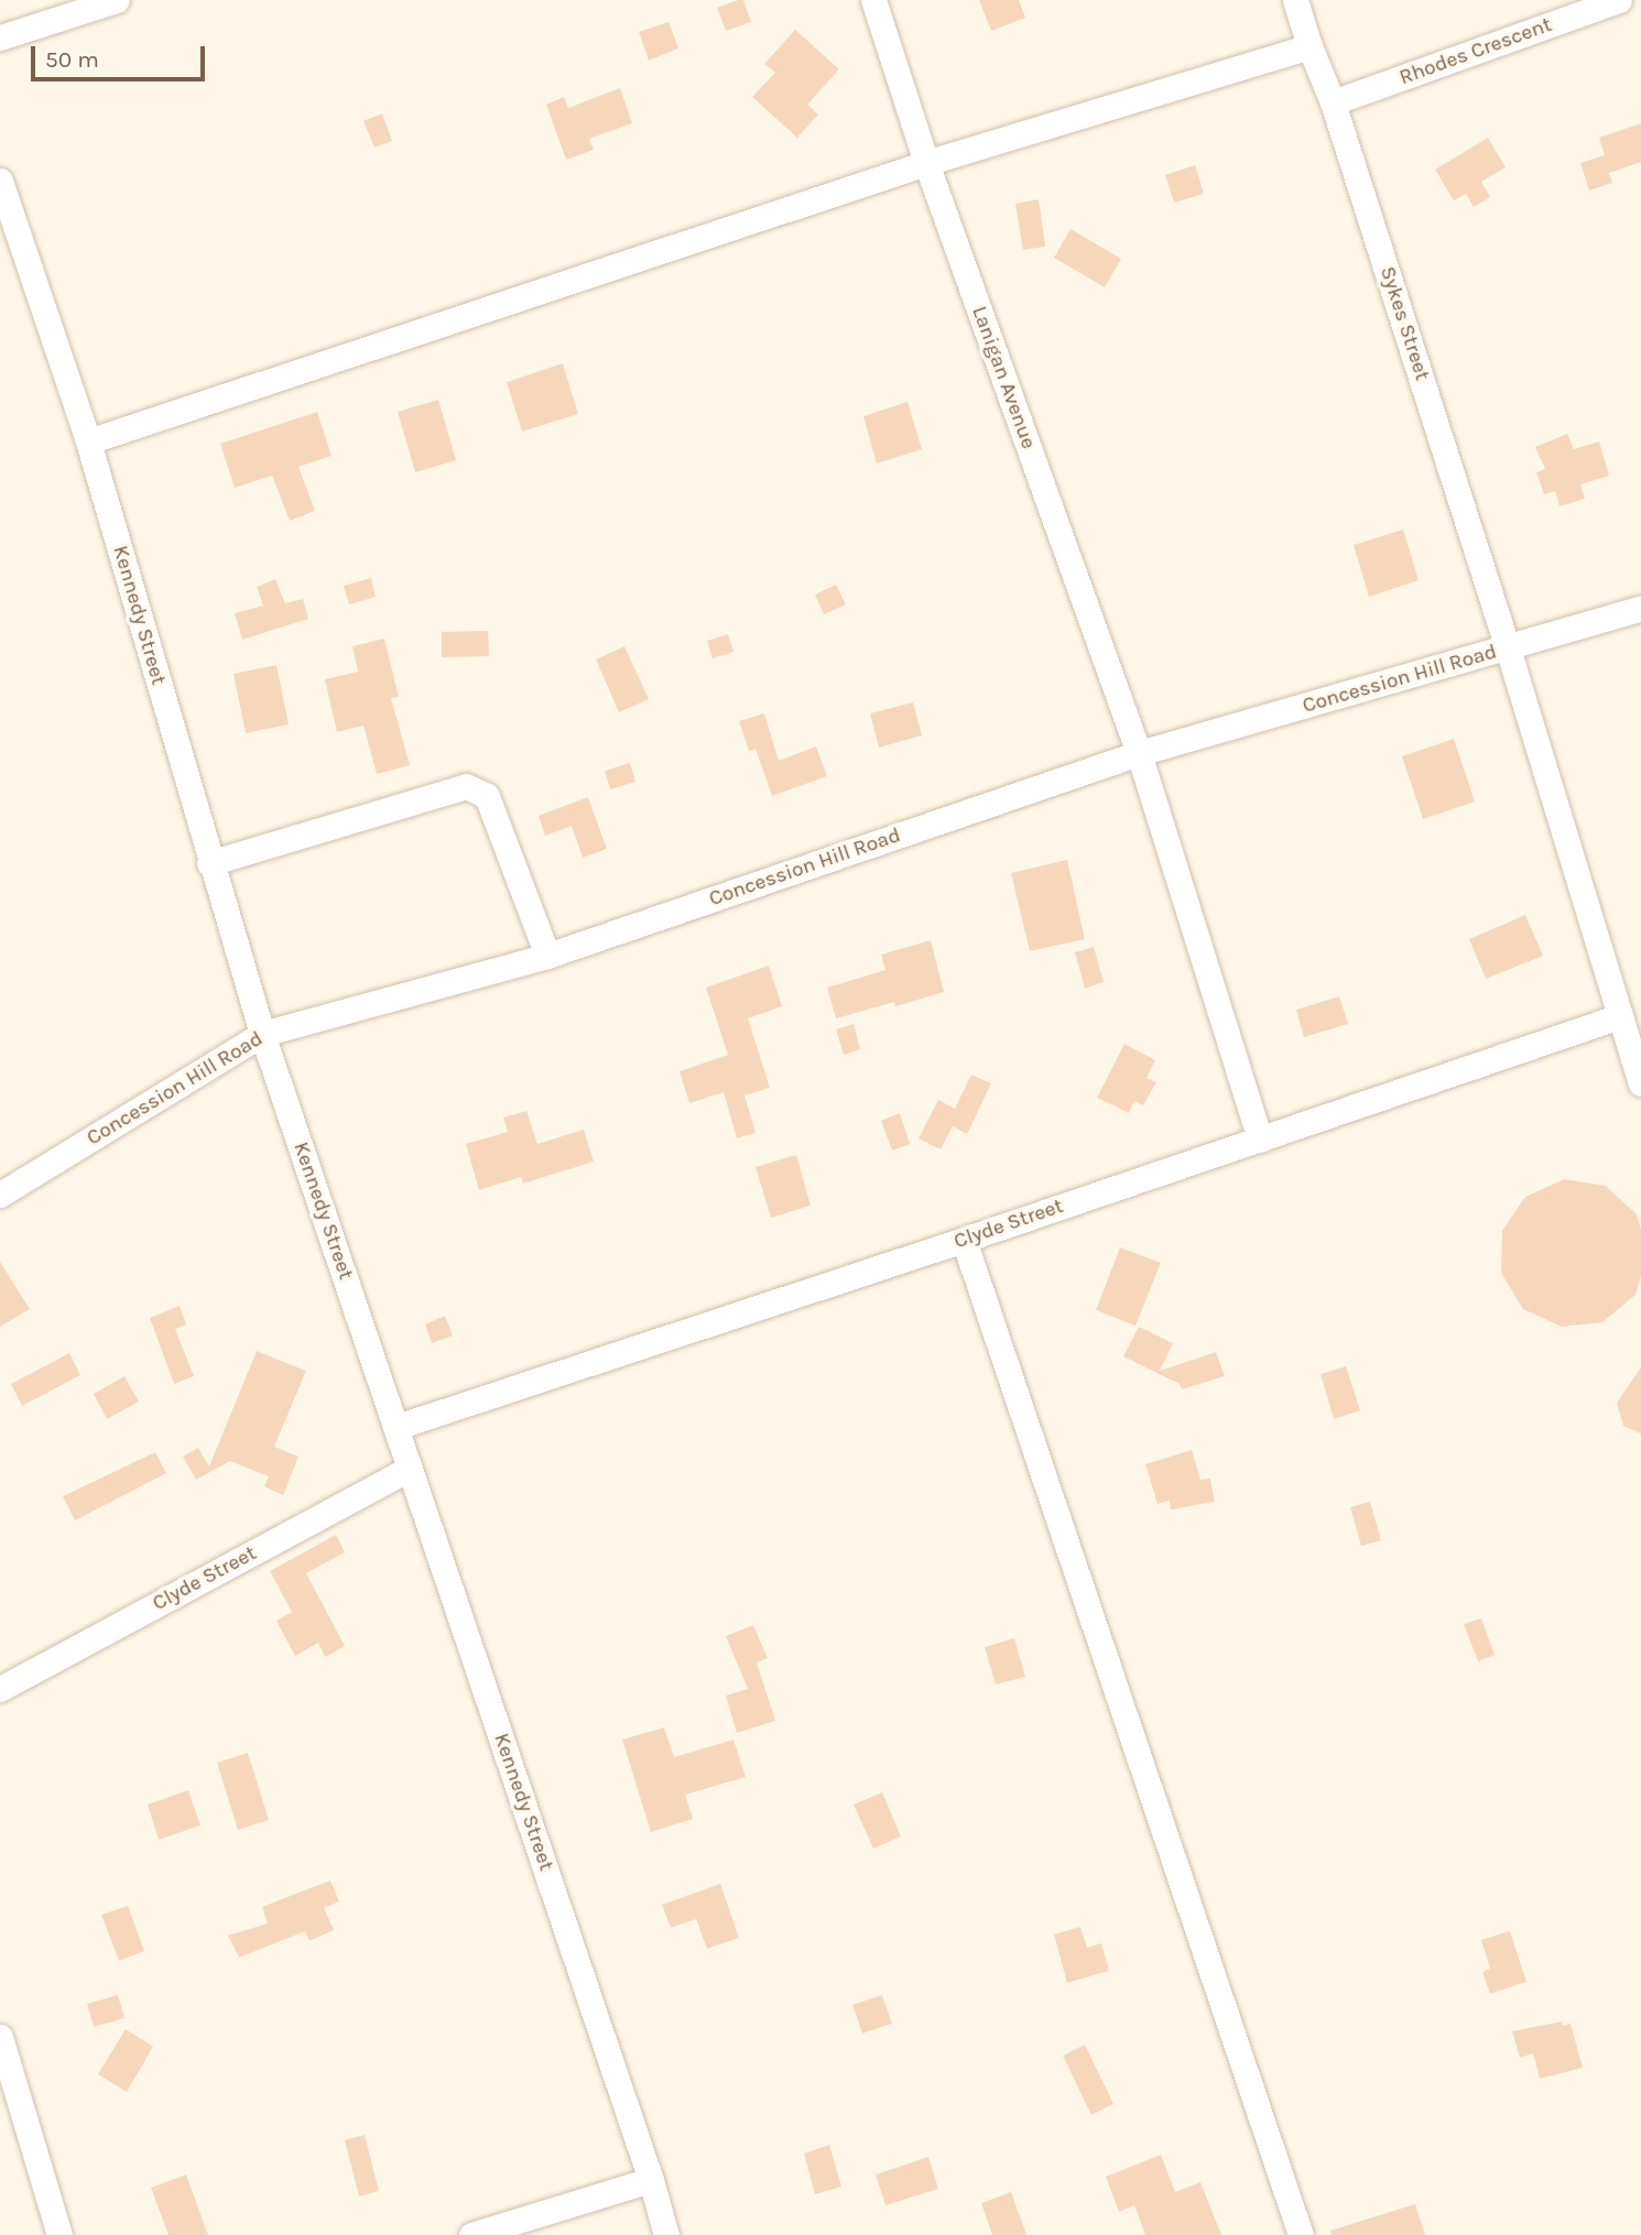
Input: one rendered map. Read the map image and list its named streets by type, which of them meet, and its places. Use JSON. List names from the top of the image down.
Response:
{
  "streets": {
    "street": [
      "Rhodes Crescent",
      "Sykes Street",
      "Lanigan Avenue",
      "Kennedy Street",
      "Concession Hill Road",
      "Clyde Street"
    ]
  },
  "crossings": [
    ["Rhodes Crescent", "Sykes Street"],
    ["Sykes Street", "Concession Hill Road"],
    ["Sykes Street", "Clyde Street"],
    ["Lanigan Avenue", "Concession Hill Road"],
    ["Lanigan Avenue", "Clyde Street"],
    ["Kennedy Street", "Concession Hill Road"],
    ["Kennedy Street", "Clyde Street"]
  ],
  "scale_bar": "50 m"
}
